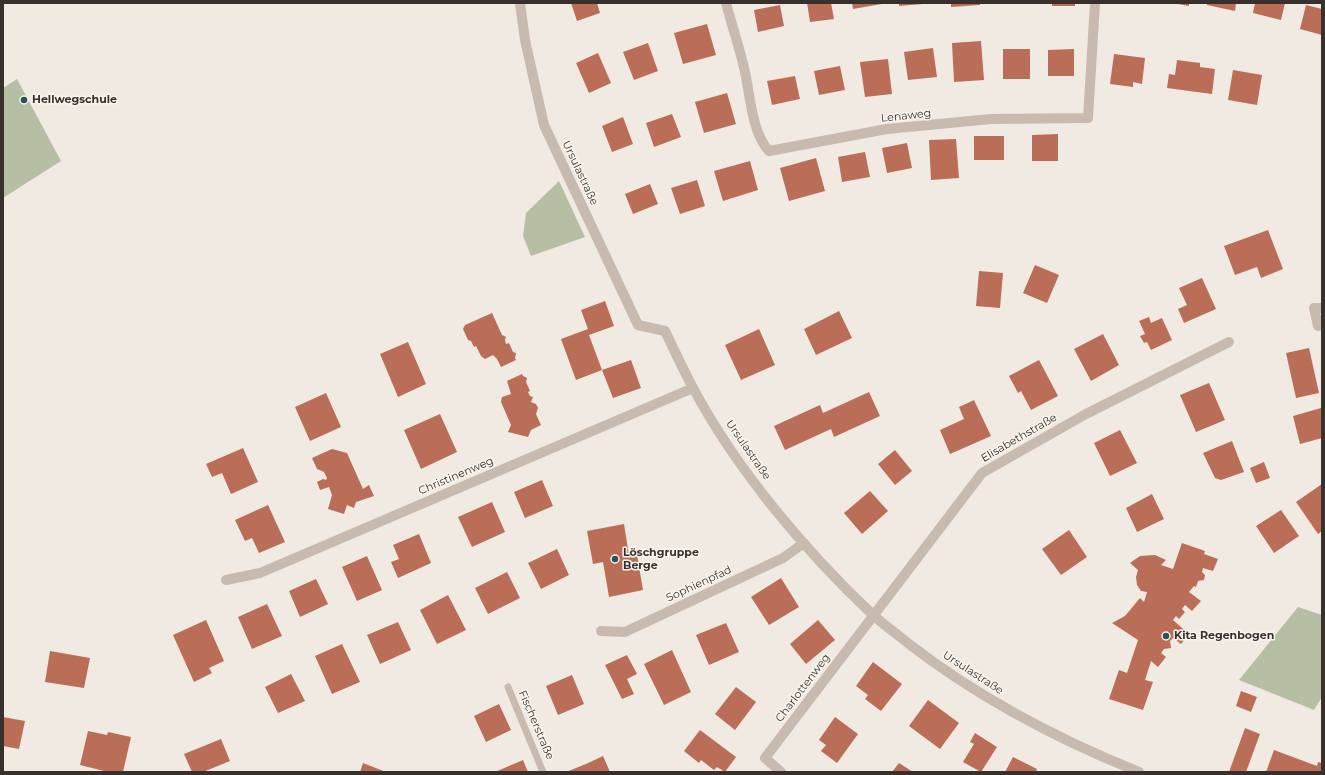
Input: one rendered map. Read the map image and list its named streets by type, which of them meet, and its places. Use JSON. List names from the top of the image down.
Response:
{
  "streets": {
    "street": [
      "Lenaweg",
      "Ursulastraße",
      "Elisabethstraße",
      "Christinenweg",
      "Sophienpfad",
      "Charlottenweg"
    ],
    "lane": ["Fischerstraße"]
  },
  "crossings": [
    ["Ursulastraße", "Elisabethstraße"],
    ["Ursulastraße", "Christinenweg"],
    ["Ursulastraße", "Sophienpfad"],
    ["Ursulastraße", "Charlottenweg"],
    ["Elisabethstraße", "Charlottenweg"]
  ],
  "places": ["Hellwegschule", "Löschgruppe Berge", "Kita Regenbogen"]
}
